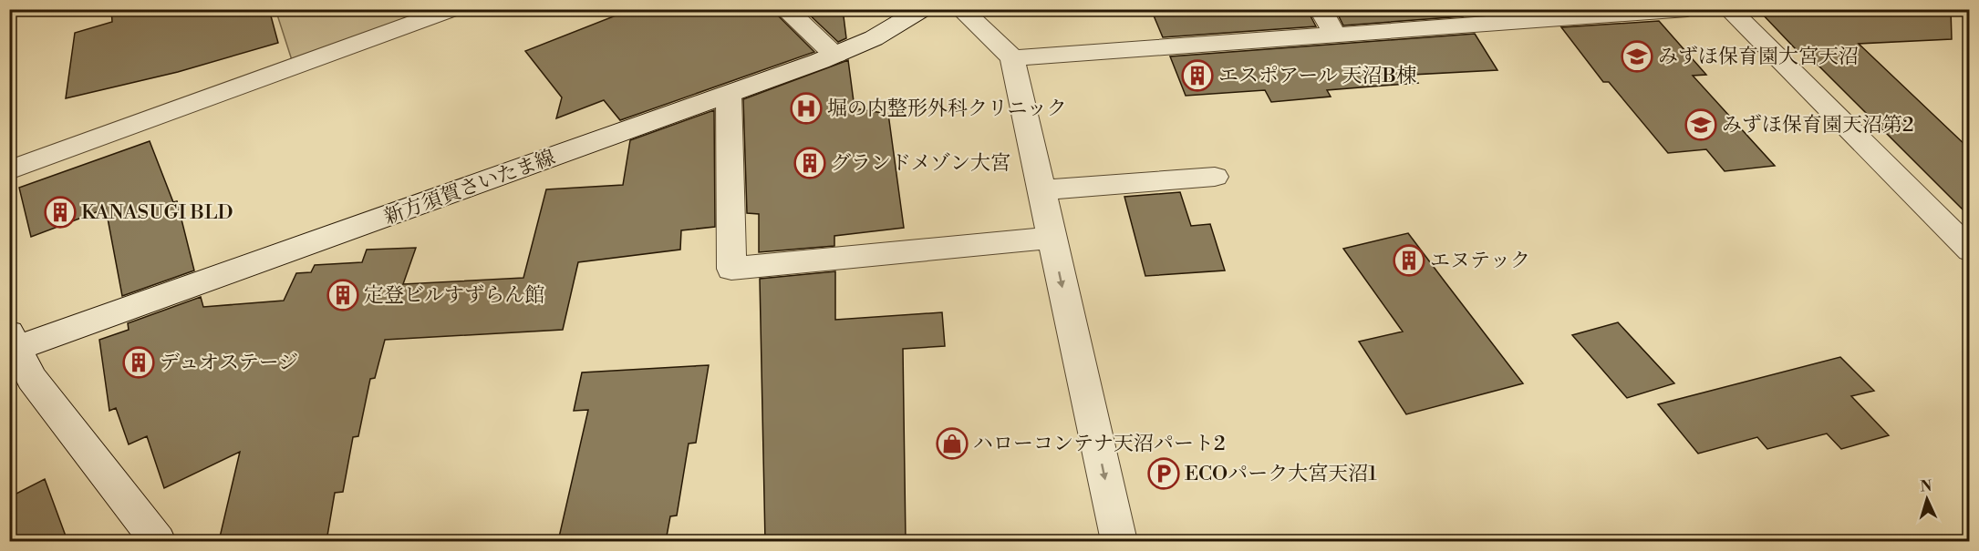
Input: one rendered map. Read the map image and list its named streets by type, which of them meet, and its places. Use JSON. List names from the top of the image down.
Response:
{
  "streets": {
    "street": ["新方須賀さいたま線"]
  },
  "places": {
    "school or university": ["みずほ保育園大宮天沼", "みずほ保育園天沼第2"],
    "building": [
      "エスポアール 天沼B棟",
      "グランドメゾン大宮",
      "KANASUGI BLD",
      "エヌテック",
      "定登ビルすずらん館",
      "デュオステージ"
    ],
    "hospital": ["堀の内整形外科クリニック"],
    "shop": ["ハローコンテナ天沼パート2"],
    "parking": ["ECOパーク大宮天沼1"]
  },
  "north": "top"
}
